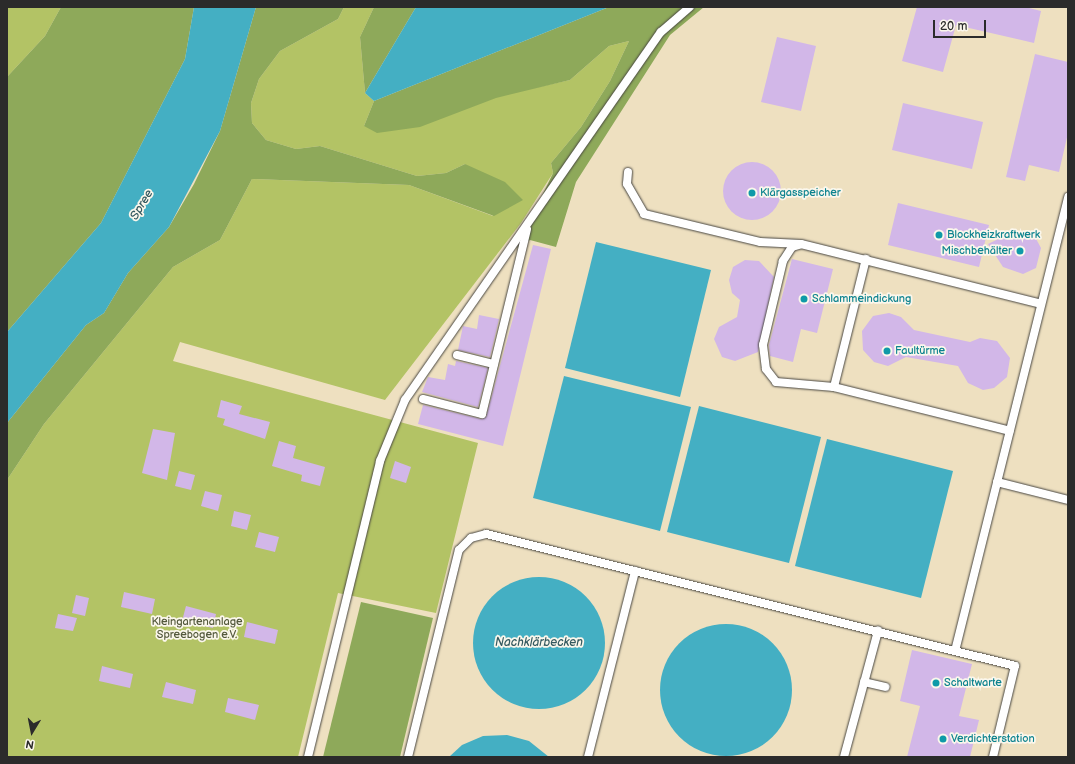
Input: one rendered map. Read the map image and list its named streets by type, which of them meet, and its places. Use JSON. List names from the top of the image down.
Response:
{
  "water": ["Spree", "Nachklärbecken"],
  "parks": ["Kleingartenanlage Spreebogen e.V."],
  "places": [
    "Klärgasspeicher",
    "Blockheizkraftwerk",
    "Mischbehälter",
    "Schlammeindickung",
    "Faultürme",
    "Schaltwarte",
    "Verdichterstation"
  ],
  "scale_bar": "20 m",
  "north": "bottom"
}
